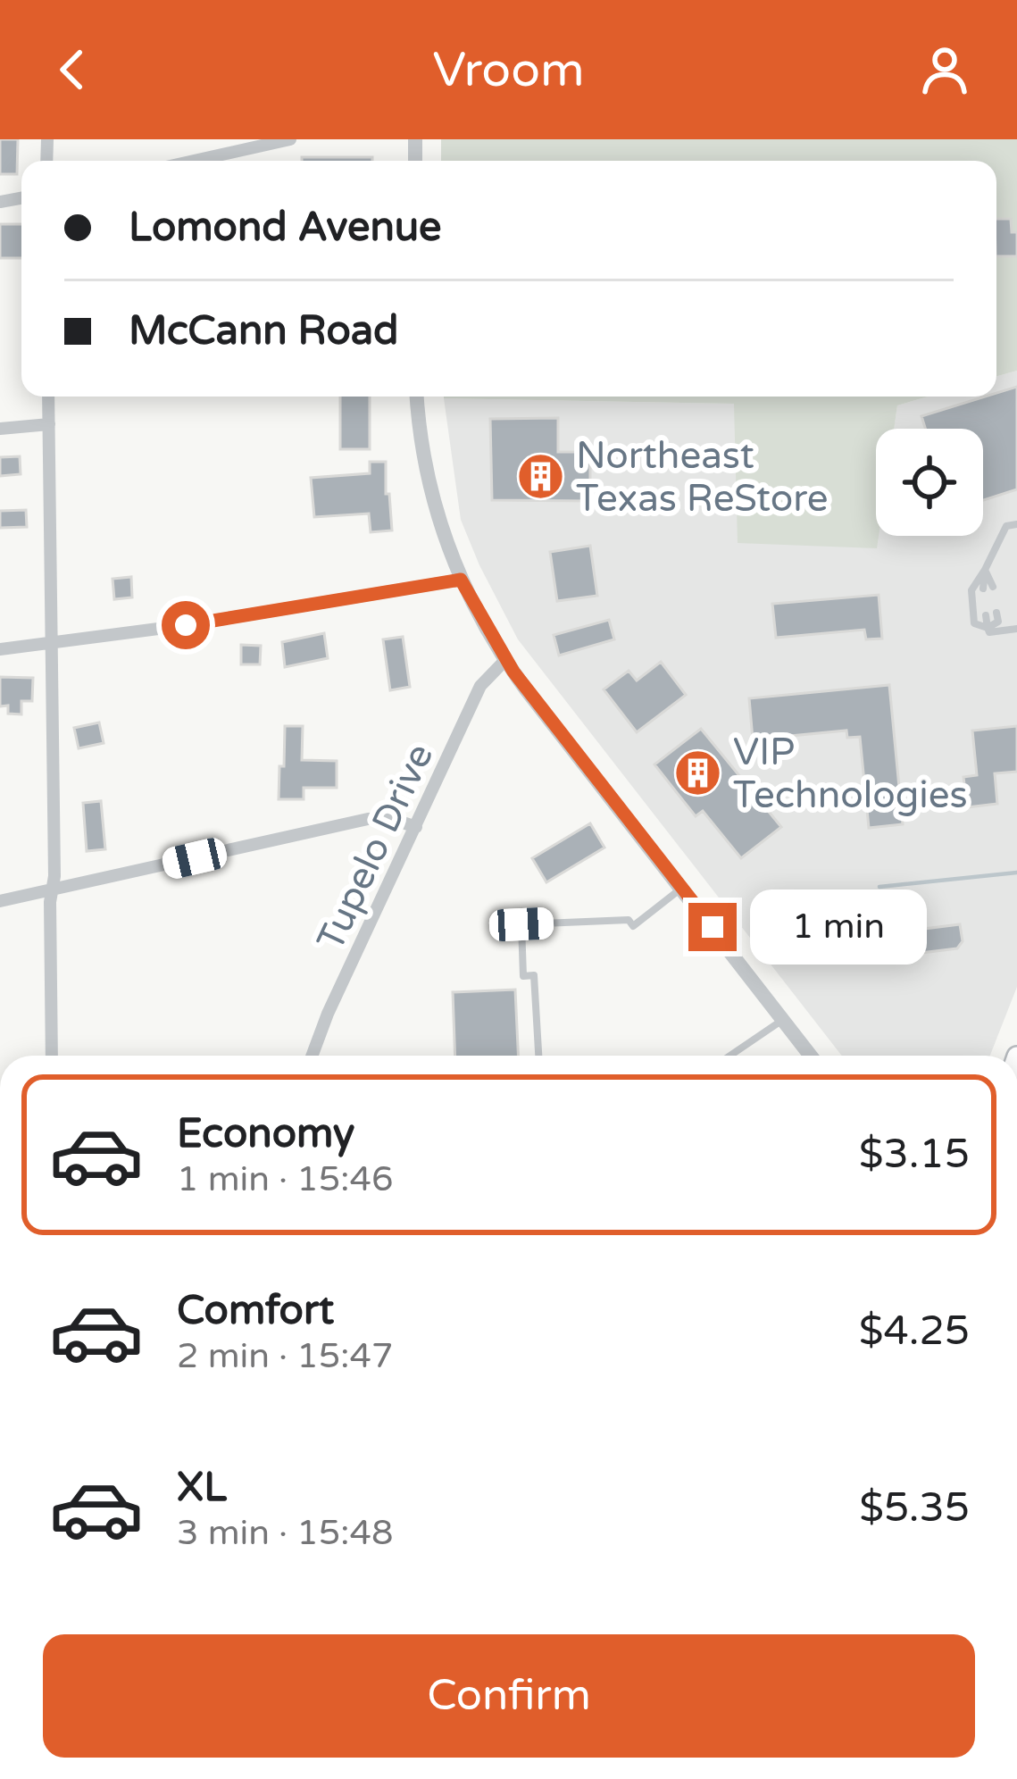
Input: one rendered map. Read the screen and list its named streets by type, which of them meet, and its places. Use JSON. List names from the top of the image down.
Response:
{
  "streets": {
    "street": ["Tupelo Drive"]
  },
  "places": {
    "building": ["Northeast Texas ReStore", "VIP Technologies"]
  },
  "page": {
    "header": "Vroom",
    "banner": ["Lomond Avenue", "McCann Road"],
    "bubble": "1 min",
    "list": [
      {
        "name": "Economy",
        "note": "1 min · 15:46",
        "value": "$3.15"
      },
      {
        "name": "Comfort",
        "note": "2 min · 15:47",
        "value": "$4.25"
      },
      {
        "name": "XL",
        "note": "3 min · 15:48",
        "value": "$5.35"
      }
    ],
    "buttons": "Confirm"
  }
}
